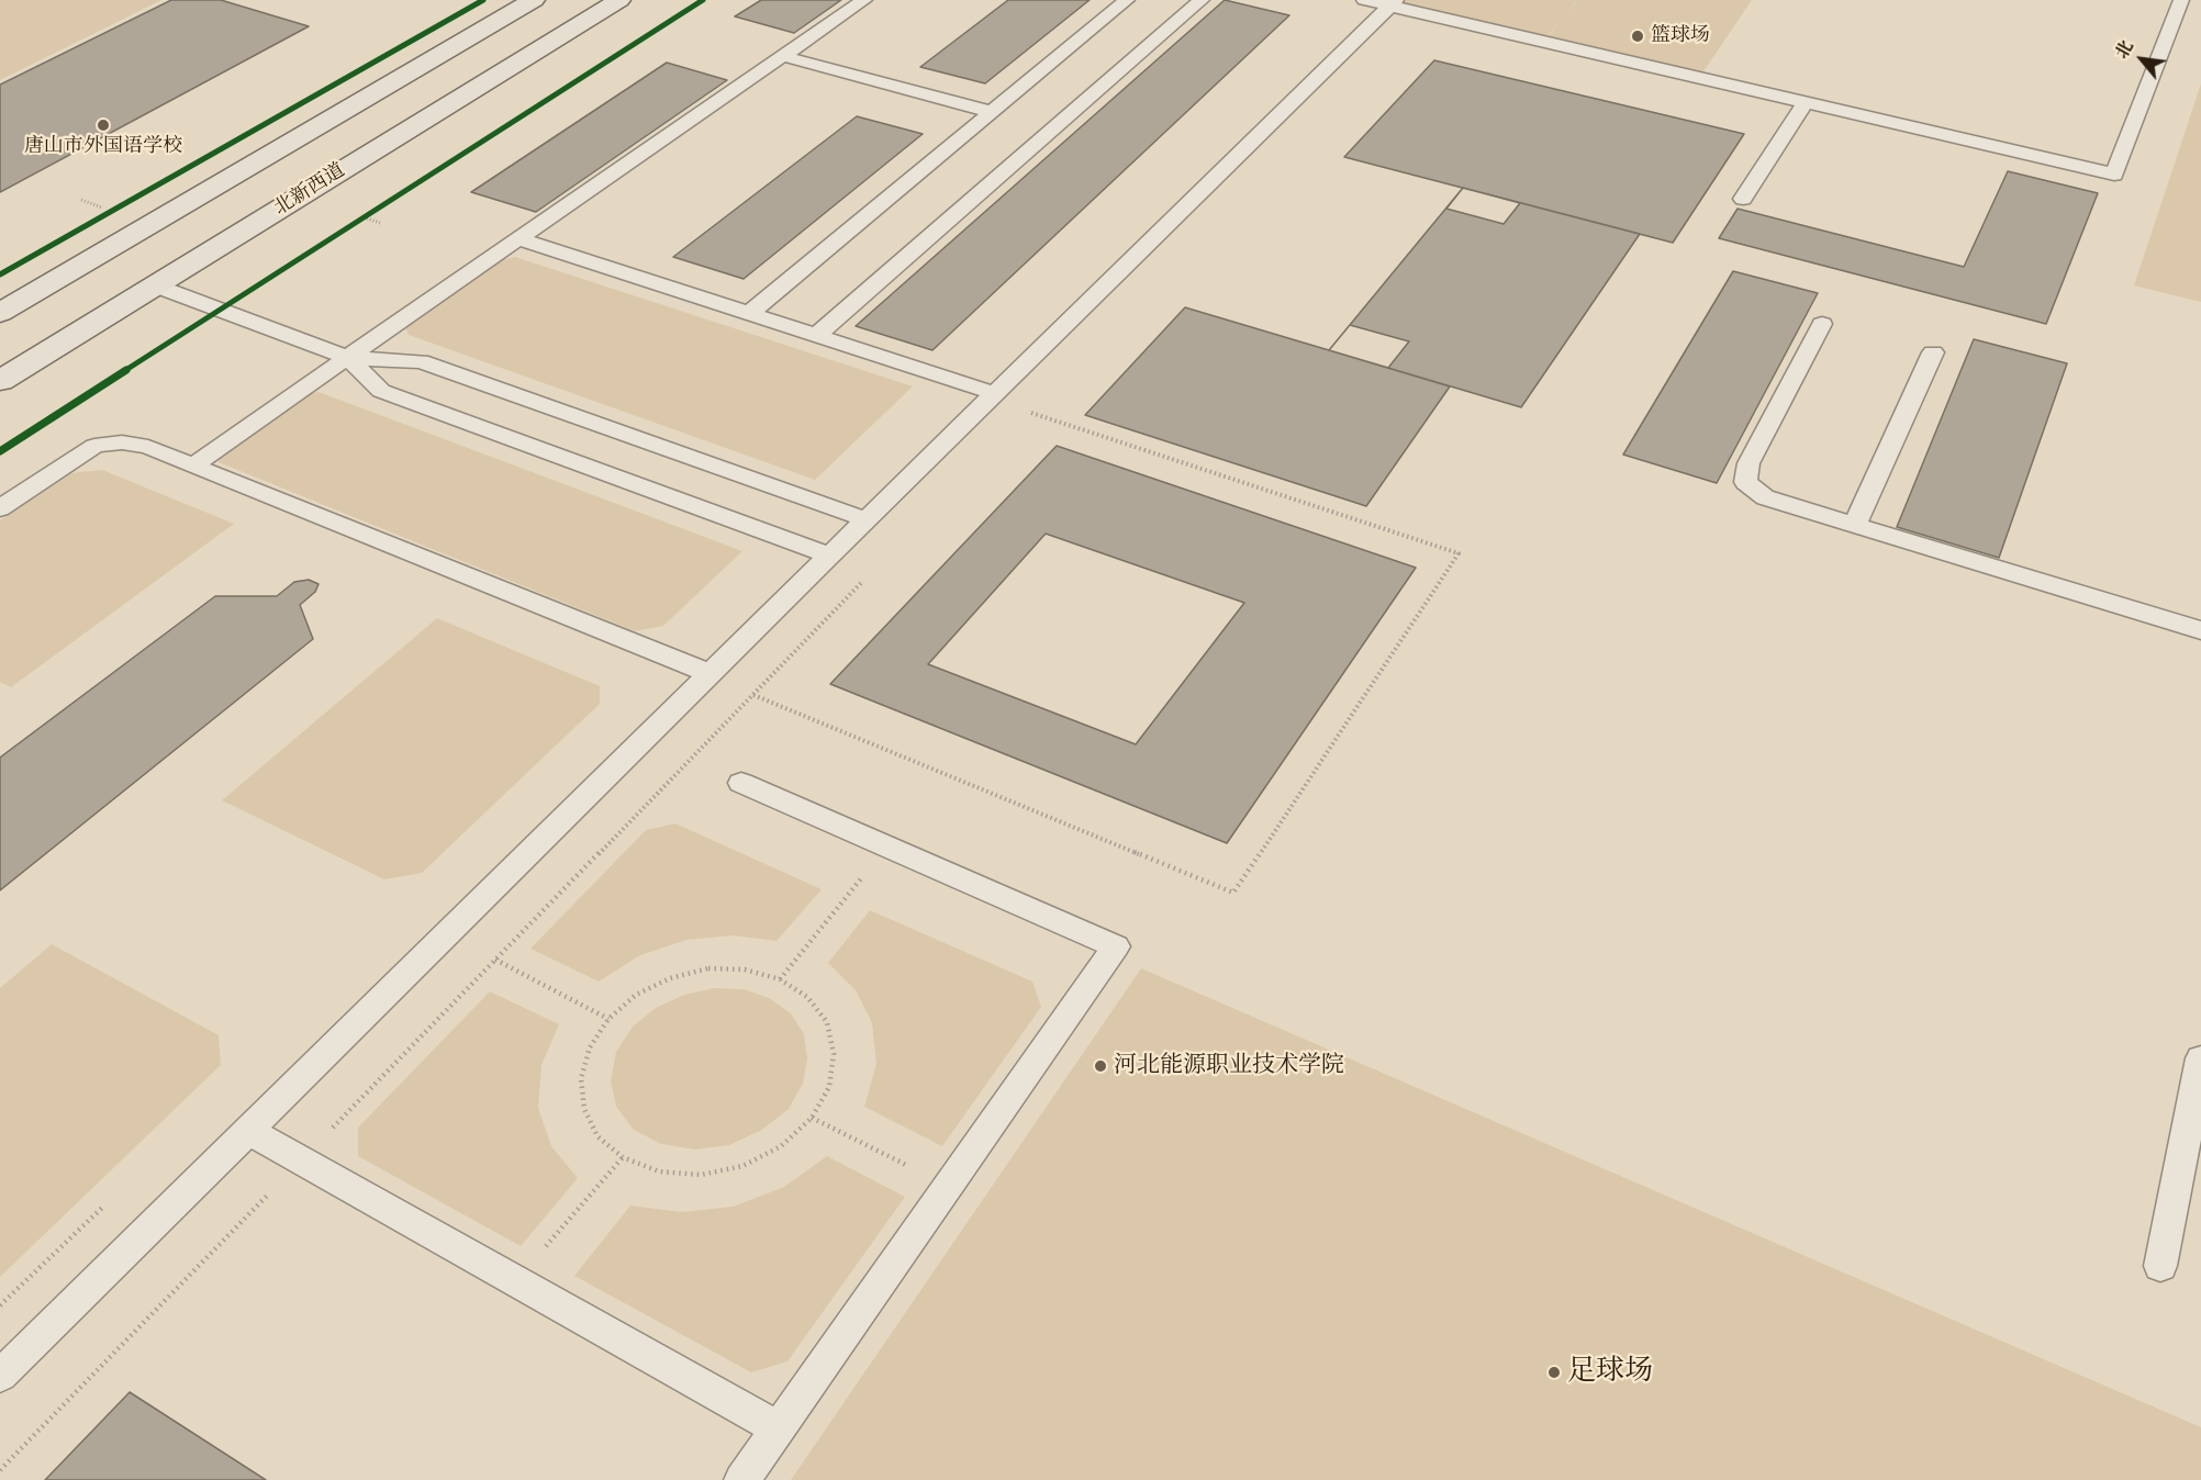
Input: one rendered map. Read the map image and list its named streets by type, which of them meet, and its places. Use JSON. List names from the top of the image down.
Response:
{
  "streets": {
    "main road": ["北新西道"]
  },
  "places": [
    "篮球场",
    "唐山市外国语学校",
    "河北能源职业技术学院",
    "足球场"
  ],
  "north": "top left"
}
